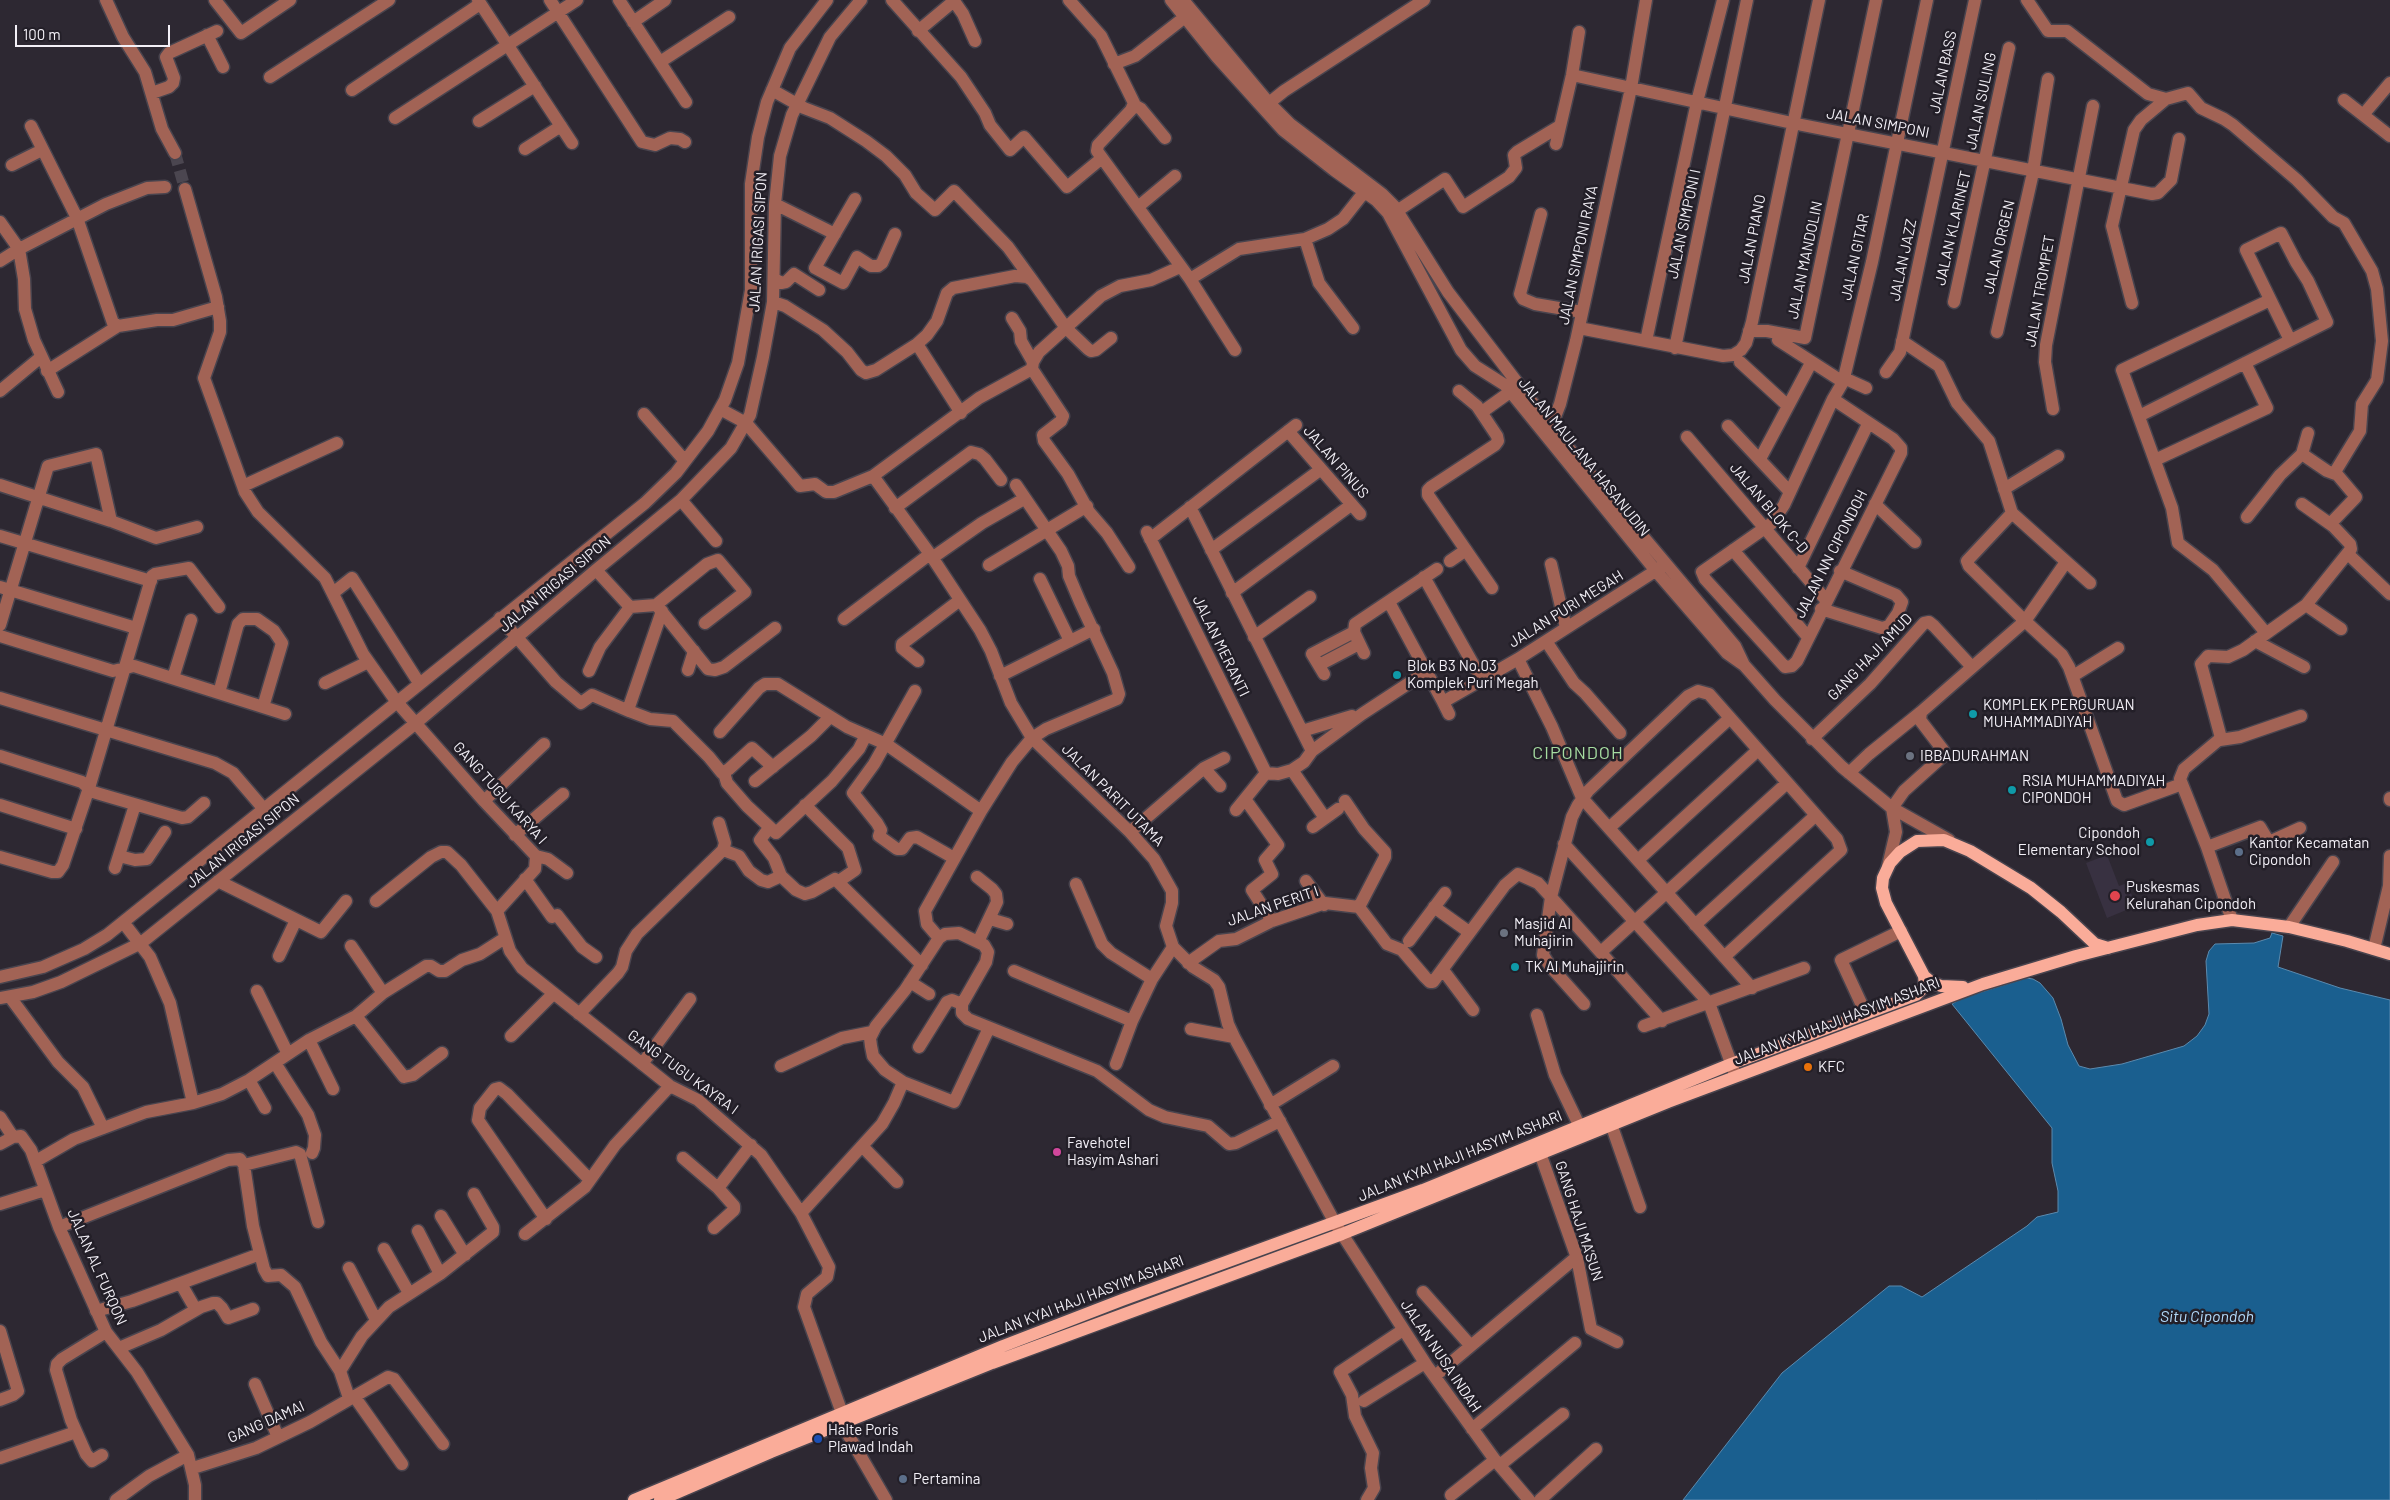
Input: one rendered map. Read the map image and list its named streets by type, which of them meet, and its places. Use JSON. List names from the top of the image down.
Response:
{
  "streets": {
    "main road": ["JALAN KYAI HAJI HASYIM ASHARI"],
    "street": [
      "JALAN BASS",
      "JALAN SULING",
      "JALAN SIMPONI",
      "JALAN SIMPONI I",
      "JALAN KLARINET",
      "JALAN PIANO",
      "JALAN IRIGASI SIPON",
      "JALAN ORGEN",
      "JALAN SIMPONI RAYA",
      "JALAN GITAR",
      "JALAN MANDOLIN",
      "JALAN JAZZ",
      "JALAN TROMPET",
      "JALAN MAULANA HASANUDIN",
      "JALAN PINUS",
      "JALAN BLOK C-D",
      "JALAN NN CIPONDOH",
      "JALAN PURI MEGAH",
      "JALAN MERANTI",
      "GANG HAJI AMUD",
      "GANG TUGU KARYA I",
      "JALAN PARIT UTAMA",
      "JALAN PERIT I",
      "GANG TUGU KAYRA I",
      "GANG HAJI MA’SUN",
      "JALAN AL FURQON",
      "JALAN NUSA INDAH",
      "GANG DAMAI"
    ]
  },
  "crossings": [
    ["JALAN BASS", "JALAN SIMPONI"],
    ["JALAN BASS", "JALAN JAZZ"],
    ["JALAN SULING", "JALAN SIMPONI"],
    ["JALAN SULING", "JALAN KLARINET"],
    ["JALAN SIMPONI", "JALAN SIMPONI I"],
    ["JALAN SIMPONI", "JALAN KLARINET"],
    ["JALAN SIMPONI", "JALAN PIANO"],
    ["JALAN SIMPONI", "JALAN ORGEN"],
    ["JALAN SIMPONI", "JALAN SIMPONI RAYA"],
    ["JALAN SIMPONI", "JALAN GITAR"],
    ["JALAN SIMPONI", "JALAN MANDOLIN"],
    ["JALAN SIMPONI", "JALAN JAZZ"],
    ["JALAN SIMPONI", "JALAN TROMPET"],
    ["JALAN PIANO", "JALAN MANDOLIN"],
    ["JALAN IRIGASI SIPON", "GANG TUGU KARYA I"],
    ["JALAN SIMPONI RAYA", "JALAN MAULANA HASANUDIN"],
    ["JALAN GITAR", "JALAN BLOK C-D"],
    ["JALAN GITAR", "JALAN NN CIPONDOH"],
    ["JALAN MAULANA HASANUDIN", "JALAN PURI MEGAH"],
    ["JALAN MAULANA HASANUDIN", "GANG HAJI AMUD"],
    ["JALAN MAULANA HASANUDIN", "JALAN KYAI HAJI HASYIM ASHARI"],
    ["JALAN PINUS", "JALAN MERANTI"],
    ["JALAN BLOK C-D", "JALAN NN CIPONDOH"],
    ["JALAN PARIT UTAMA", "JALAN PERIT I"],
    ["JALAN PARIT UTAMA", "JALAN KYAI HAJI HASYIM ASHARI"],
    ["JALAN PARIT UTAMA", "JALAN NUSA INDAH"],
    ["JALAN KYAI HAJI HASYIM ASHARI", "GANG TUGU KAYRA I"],
    ["JALAN KYAI HAJI HASYIM ASHARI", "GANG HAJI MA’SUN"],
    ["JALAN KYAI HAJI HASYIM ASHARI", "JALAN NUSA INDAH"],
    ["JALAN AL FURQON", "GANG DAMAI"]
  ],
  "districts": ["CIPONDOH"],
  "water": ["Situ Cipondoh"],
  "places": [
    "Blok B3 No.03 Komplek Puri Megah",
    "KOMPLEK PERGURUAN MUHAMMADIYAH",
    "IBBADURAHMAN",
    "RSIA MUHAMMADIYAH CIPONDOH",
    "Cipondoh Elementary School",
    "Kantor Kecamatan Cipondoh",
    "Puskesmas Kelurahan Cipondoh",
    "Masjid Al Muhajirin",
    "TK Al Muhajjirin",
    "KFC",
    "Favehotel Hasyim Ashari",
    "Halte Poris Plawad Indah",
    "Pertamina"
  ],
  "scale_bar": "100 m"
}
